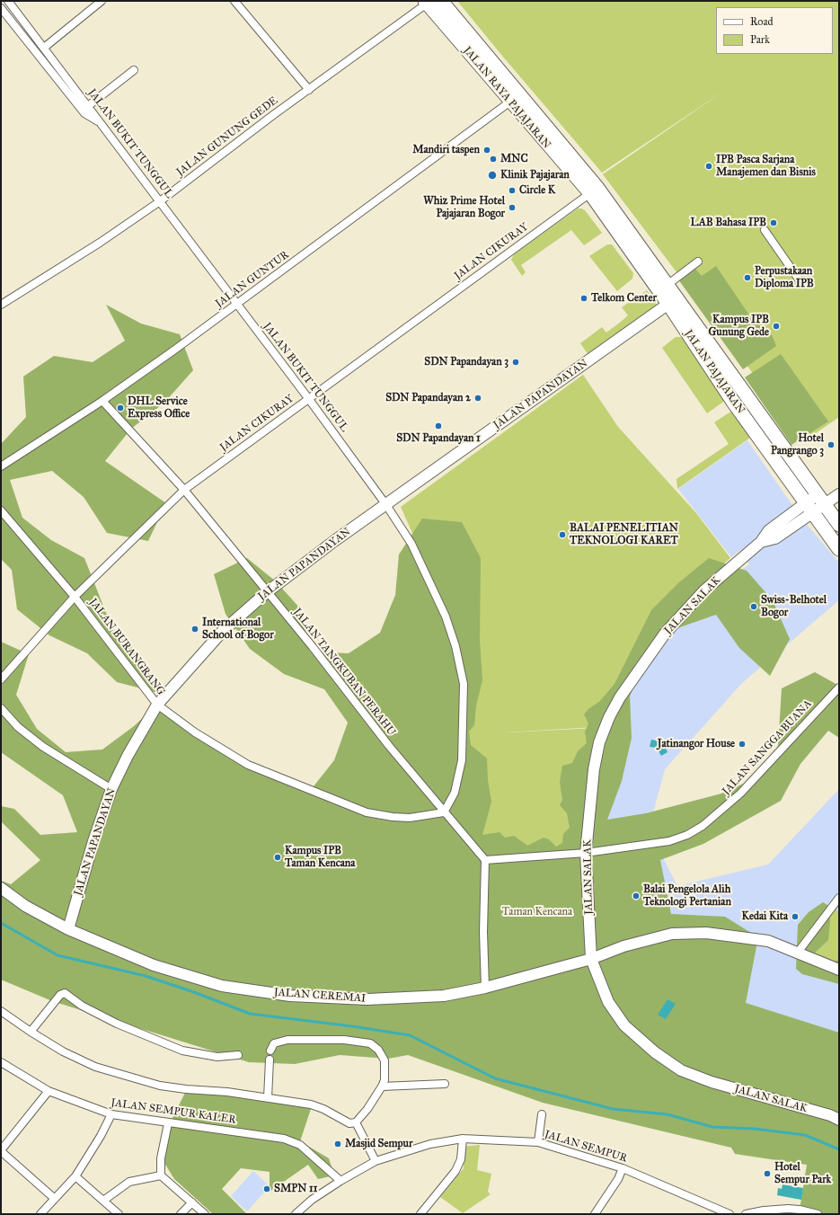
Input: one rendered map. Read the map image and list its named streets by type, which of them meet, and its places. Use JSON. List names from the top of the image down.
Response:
{
  "streets": {
    "highway": ["JALAN RAYA PAJAJARAN", "JALAN PAJAJARAN"],
    "street": [
      "JALAN GUNUNG GEDE",
      "JALAN BUKIT TUNGGUL",
      "JALAN CIKURAY",
      "JALAN GUNTUR",
      "JALAN PAPANDAYAN",
      "JALAN SALAK",
      "JALAN BURANGRANG",
      "JALAN TANGKUBAN PERAHU",
      "JALAN SANGGA BUANA",
      "JALAN CEREMAI",
      "JALAN SEMPUR KALER",
      "JALAN SEMPUR"
    ]
  },
  "crossings": [
    ["JALAN RAYA PAJAJARAN", "JALAN GUNUNG GEDE"],
    ["JALAN RAYA PAJAJARAN", "JALAN CIKURAY"],
    ["JALAN RAYA PAJAJARAN", "JALAN GUNTUR"],
    ["JALAN RAYA PAJAJARAN", "JALAN PAJAJARAN"],
    ["JALAN GUNUNG GEDE", "JALAN BUKIT TUNGGUL"],
    ["JALAN BUKIT TUNGGUL", "JALAN CIKURAY"],
    ["JALAN BUKIT TUNGGUL", "JALAN GUNTUR"],
    ["JALAN BUKIT TUNGGUL", "JALAN PAPANDAYAN"],
    ["JALAN BUKIT TUNGGUL", "JALAN BURANGRANG"],
    ["JALAN BUKIT TUNGGUL", "JALAN TANGKUBAN PERAHU"],
    ["JALAN CIKURAY", "JALAN PAJAJARAN"],
    ["JALAN CIKURAY", "JALAN BURANGRANG"],
    ["JALAN CIKURAY", "JALAN TANGKUBAN PERAHU"],
    ["JALAN GUNTUR", "JALAN TANGKUBAN PERAHU"],
    ["JALAN PAJAJARAN", "JALAN PAPANDAYAN"],
    ["JALAN PAJAJARAN", "JALAN SALAK"],
    ["JALAN PAPANDAYAN", "JALAN BURANGRANG"],
    ["JALAN PAPANDAYAN", "JALAN TANGKUBAN PERAHU"],
    ["JALAN PAPANDAYAN", "JALAN CEREMAI"],
    ["JALAN SALAK", "JALAN SANGGA BUANA"],
    ["JALAN SALAK", "JALAN CEREMAI"],
    ["JALAN BURANGRANG", "JALAN TANGKUBAN PERAHU"],
    ["JALAN TANGKUBAN PERAHU", "JALAN SANGGA BUANA"],
    ["JALAN SEMPUR KALER", "JALAN SEMPUR"]
  ],
  "parks": ["Taman Kencana"],
  "places": [
    "Mandiri taspen",
    "MNC",
    "IPB Pasca Sarjana Manajemen dan Bisnis",
    "Klinik Pajajaran",
    "Circle K",
    "Whiz Prime Hotel Pajajaran Bogor",
    "LAB Bahasa IPB",
    "Perpustakaan Diploma IPB",
    "Telkom Center",
    "Kampus IPB Gunung Gede",
    "SDN Papandayan 3",
    "SDN Papandayan 2",
    "DHL Service Express Office",
    "SDN Papandayan 1",
    "Hotel Pangrango 3",
    "BALAI PENELITIAN TEKNOLOGI KARET",
    "Swiss-Belhotel Bogor",
    "International School of Bogor",
    "Jatinangor House",
    "Kampus IPB Taman Kencana",
    "Balai Pengelola Alih Teknologi Pertanian",
    "Kedai Kita",
    "Masjid Sempur",
    "Hotel Sempur Park",
    "SMPN 11"
  ],
  "legend": ["Road", "Park"]
}
